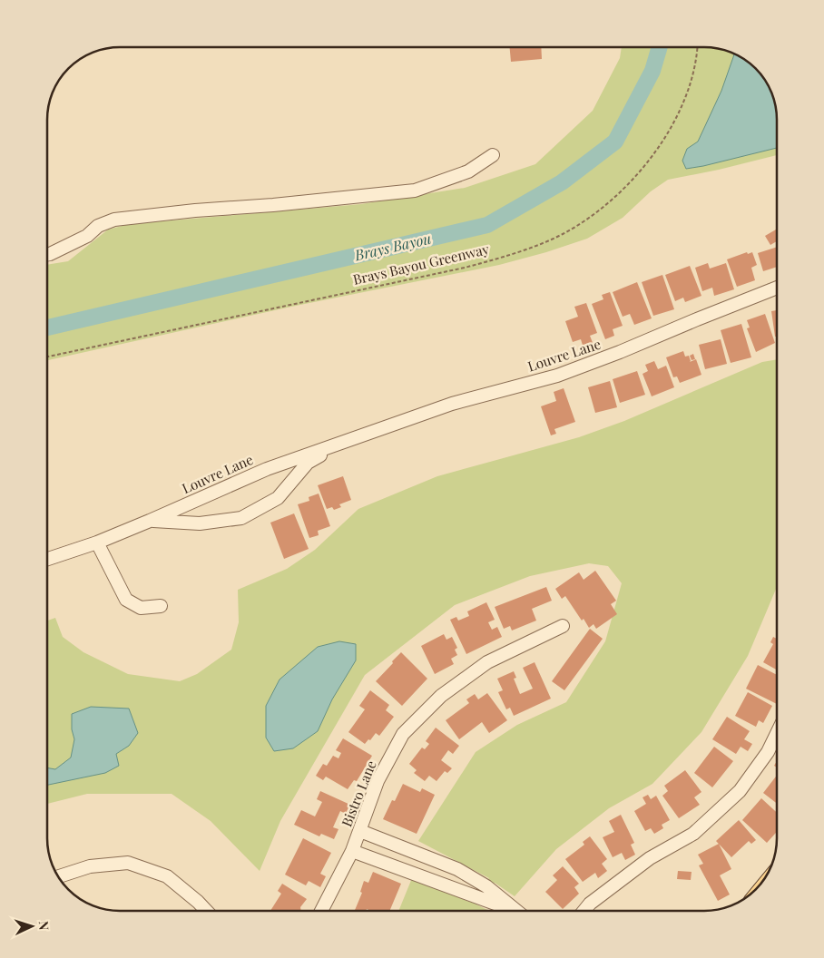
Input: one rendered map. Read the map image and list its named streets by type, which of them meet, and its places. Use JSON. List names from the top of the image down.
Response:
{
  "streets": {
    "street": ["Louvre Lane", "Bistro Lane"],
    "path": ["Brays Bayou Greenway"]
  },
  "water": ["Brays Bayou"],
  "north": "right"
}
